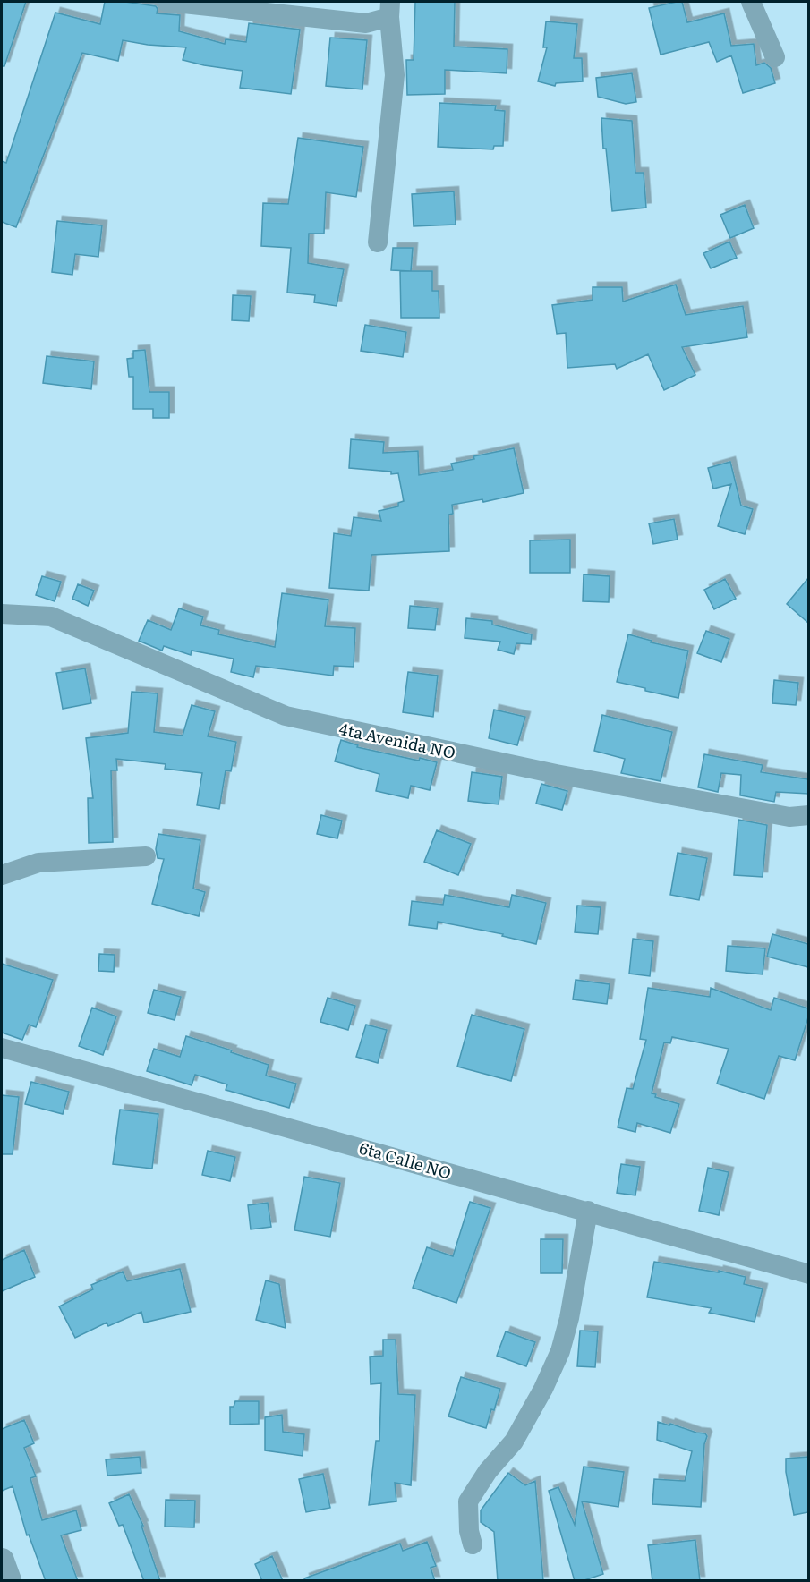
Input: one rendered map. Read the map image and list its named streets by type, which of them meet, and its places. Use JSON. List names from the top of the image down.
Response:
{
  "streets": {
    "street": ["4ta Avenida NO", "6ta Calle NO"]
  }
}
